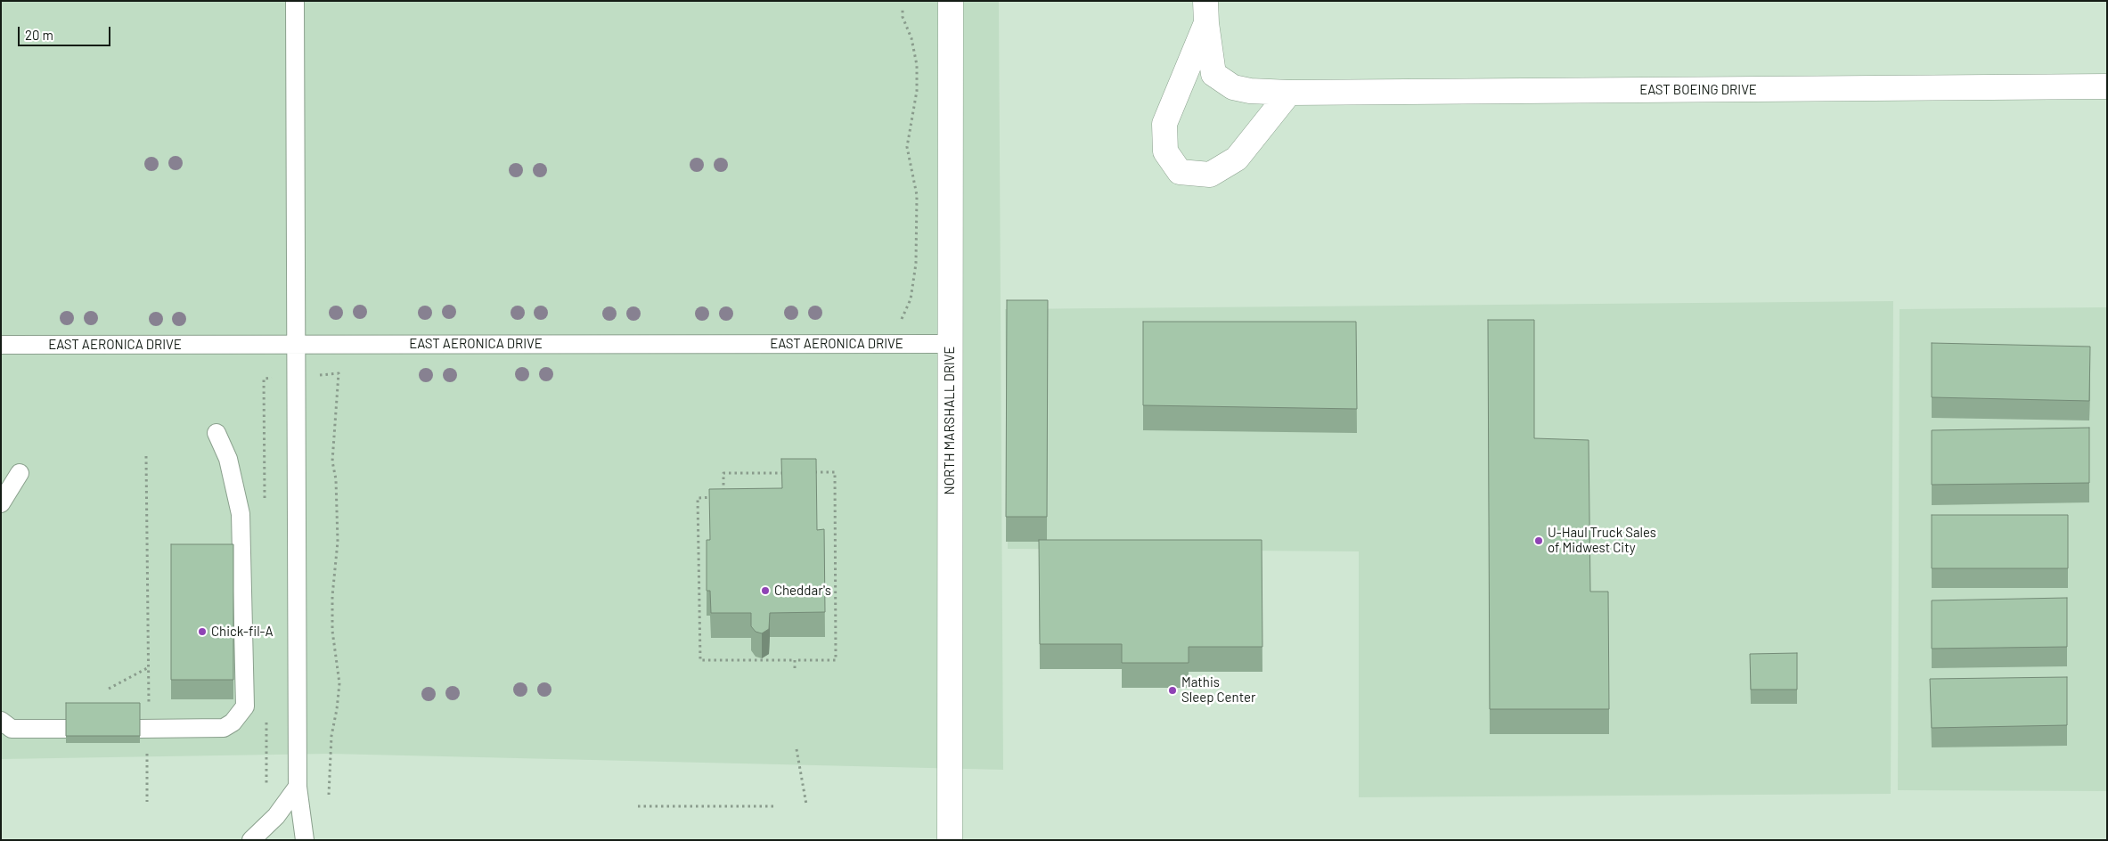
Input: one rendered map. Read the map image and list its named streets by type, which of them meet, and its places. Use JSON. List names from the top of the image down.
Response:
{
  "streets": {
    "street": ["EAST BOEING DRIVE", "NORTH MARSHALL DRIVE"],
    "lane": ["EAST AERONICA DRIVE"]
  },
  "crossings": [
    ["EAST AERONICA DRIVE", "NORTH MARSHALL DRIVE"]
  ],
  "places": [
    "U-Haul Truck Sales of Midwest City",
    "Cheddar's",
    "Chick-fil-A",
    "Mathis Sleep Center"
  ],
  "scale_bar": "20 m"
}
